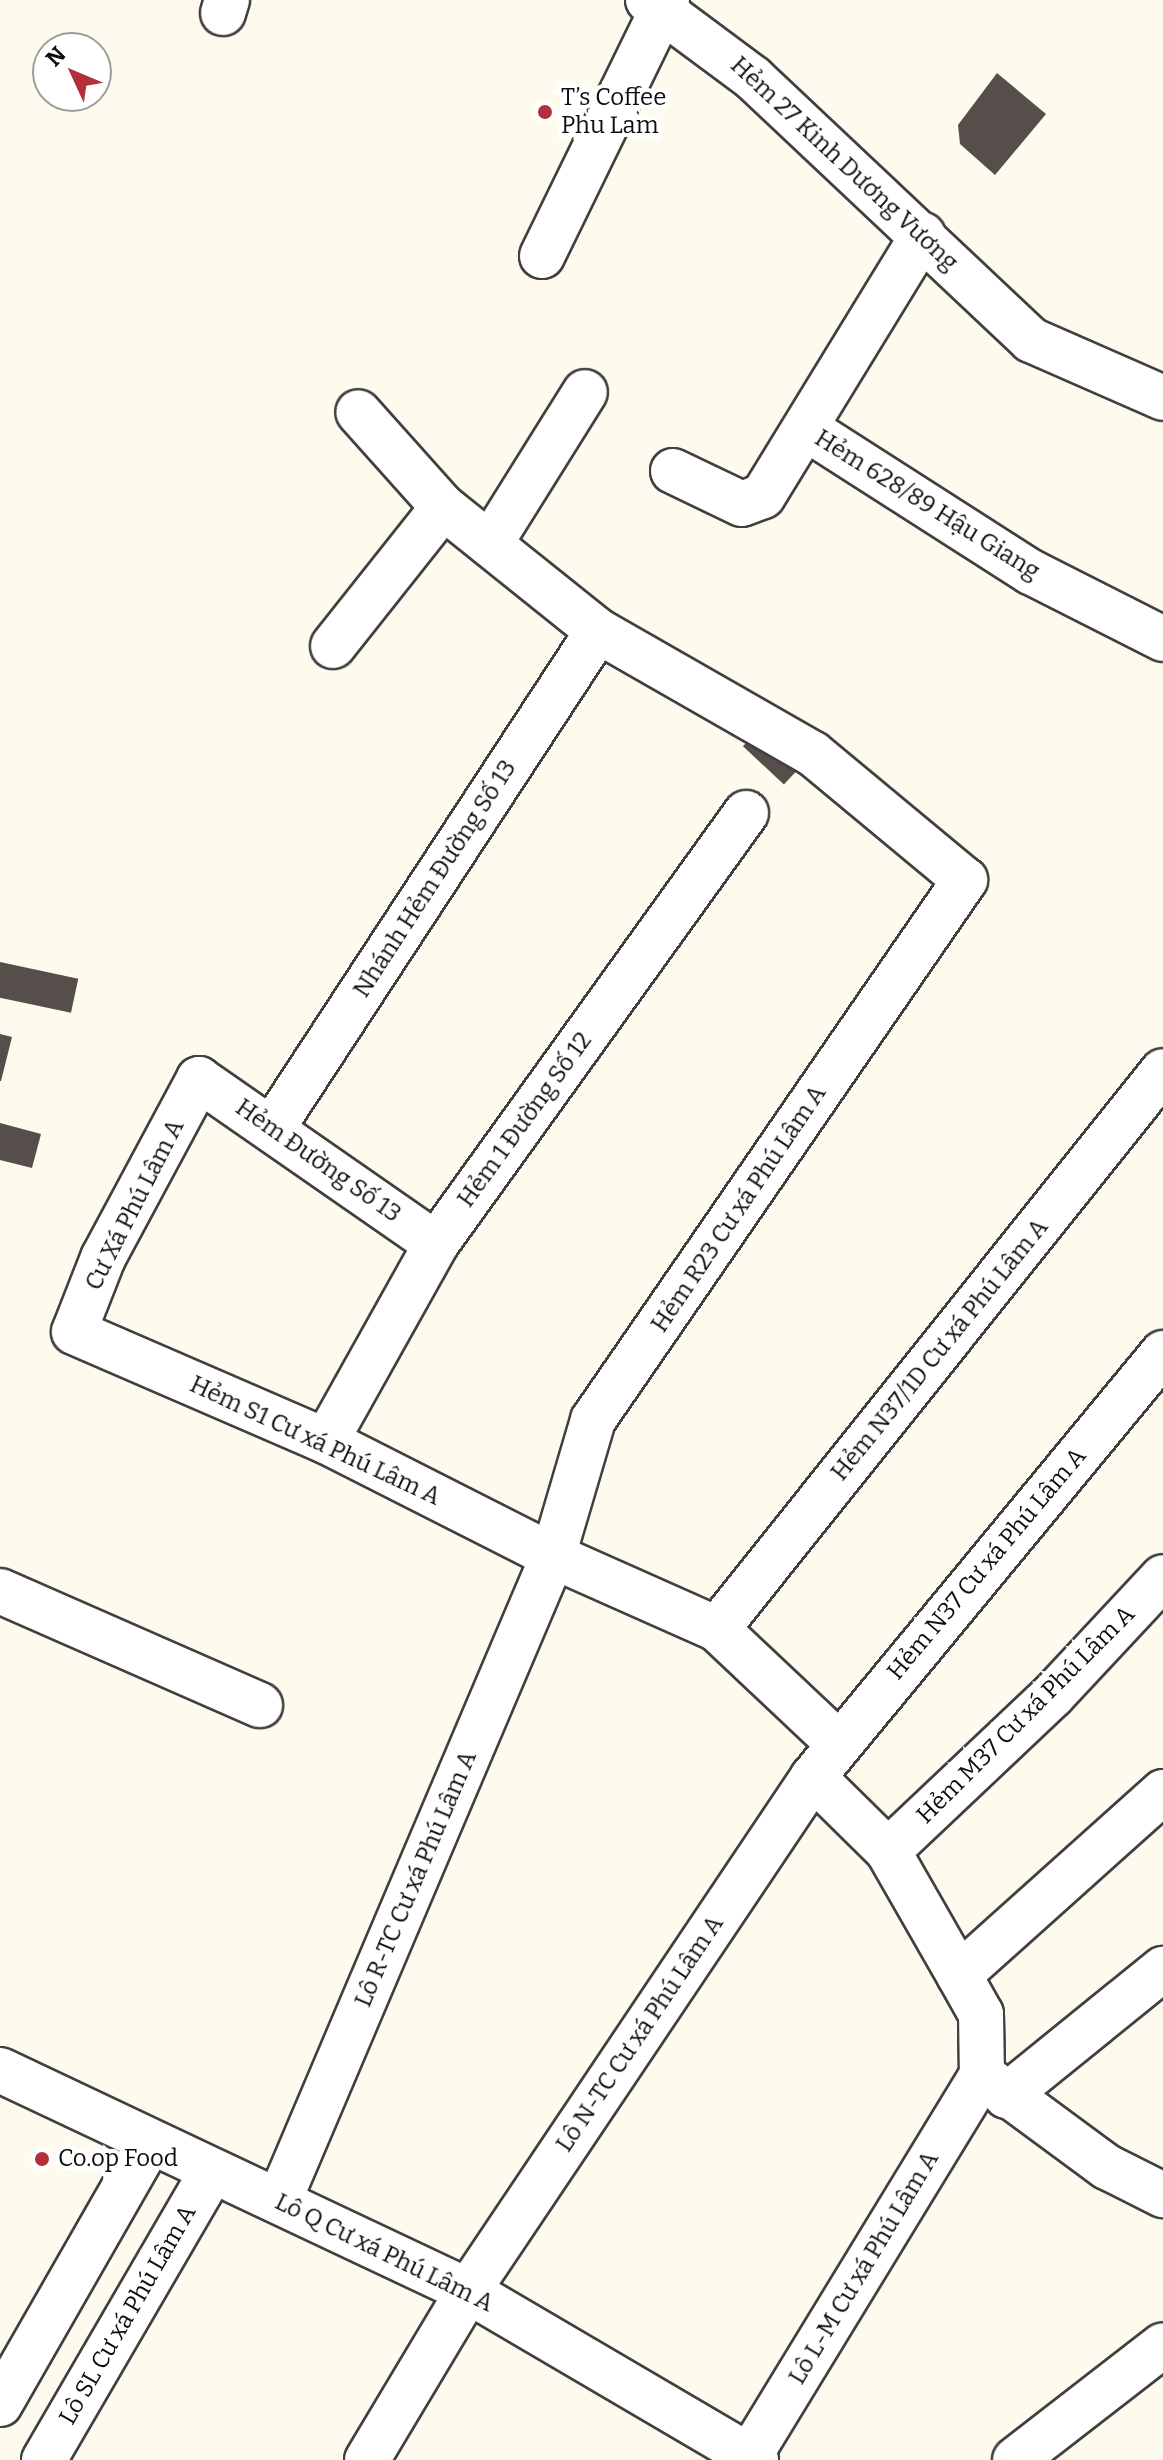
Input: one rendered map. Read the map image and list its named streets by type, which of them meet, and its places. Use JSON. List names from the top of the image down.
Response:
{
  "streets": {
    "street": [
      "Hẻm 27 Kinh Dương Vương",
      "Hẻm 628/89 Hậu Giang",
      "Nhánh Hẻm Đường Số 13",
      "Hẻm 1 Đường Số 12",
      "Hẻm Đường Số 13",
      "Cư Xá Phú Lâm A",
      "Hẻm R23 Cư xá Phú Lâm A",
      "Hẻm N37/1D Cư xá Phú Lâm A",
      "Hẻm S1 Cư xá Phú Lâm A",
      "Hẻm N37 Cư xá Phú Lâm A",
      "Hẻm M37 Cư xá Phú Lâm A",
      "Lô R-TC Cư xá Phú Lâm A",
      "Lô N-TC Cư xá Phú Lâm A",
      "Lô Q Cư xá Phú Lâm A",
      "Lô L-M Cư xá Phú Lâm A",
      "Lô SL Cư xá Phú Lâm A"
    ]
  },
  "crossings": [
    ["Hẻm 27 Kinh Dương Vương", "Hẻm 628/89 Hậu Giang"],
    ["Nhánh Hẻm Đường Số 13", "Hẻm Đường Số 13"],
    ["Nhánh Hẻm Đường Số 13", "Hẻm R23 Cư xá Phú Lâm A"],
    ["Hẻm 1 Đường Số 12", "Hẻm Đường Số 13"],
    ["Hẻm 1 Đường Số 12", "Hẻm S1 Cư xá Phú Lâm A"],
    ["Hẻm Đường Số 13", "Cư Xá Phú Lâm A"],
    ["Cư Xá Phú Lâm A", "Hẻm S1 Cư xá Phú Lâm A"],
    ["Hẻm R23 Cư xá Phú Lâm A", "Hẻm S1 Cư xá Phú Lâm A"],
    ["Hẻm R23 Cư xá Phú Lâm A", "Lô R-TC Cư xá Phú Lâm A"],
    ["Hẻm N37/1D Cư xá Phú Lâm A", "Hẻm S1 Cư xá Phú Lâm A"],
    ["Hẻm S1 Cư xá Phú Lâm A", "Hẻm N37 Cư xá Phú Lâm A"],
    ["Hẻm S1 Cư xá Phú Lâm A", "Hẻm M37 Cư xá Phú Lâm A"],
    ["Hẻm S1 Cư xá Phú Lâm A", "Lô R-TC Cư xá Phú Lâm A"],
    ["Hẻm S1 Cư xá Phú Lâm A", "Lô N-TC Cư xá Phú Lâm A"],
    ["Hẻm S1 Cư xá Phú Lâm A", "Lô L-M Cư xá Phú Lâm A"],
    ["Hẻm N37 Cư xá Phú Lâm A", "Lô N-TC Cư xá Phú Lâm A"],
    ["Lô R-TC Cư xá Phú Lâm A", "Lô Q Cư xá Phú Lâm A"],
    ["Lô N-TC Cư xá Phú Lâm A", "Lô Q Cư xá Phú Lâm A"],
    ["Lô Q Cư xá Phú Lâm A", "Lô L-M Cư xá Phú Lâm A"],
    ["Lô Q Cư xá Phú Lâm A", "Lô SL Cư xá Phú Lâm A"]
  ],
  "places": ["T’s Coffee Phu Lam", "Co.op Food"],
  "north": "top left"
}
